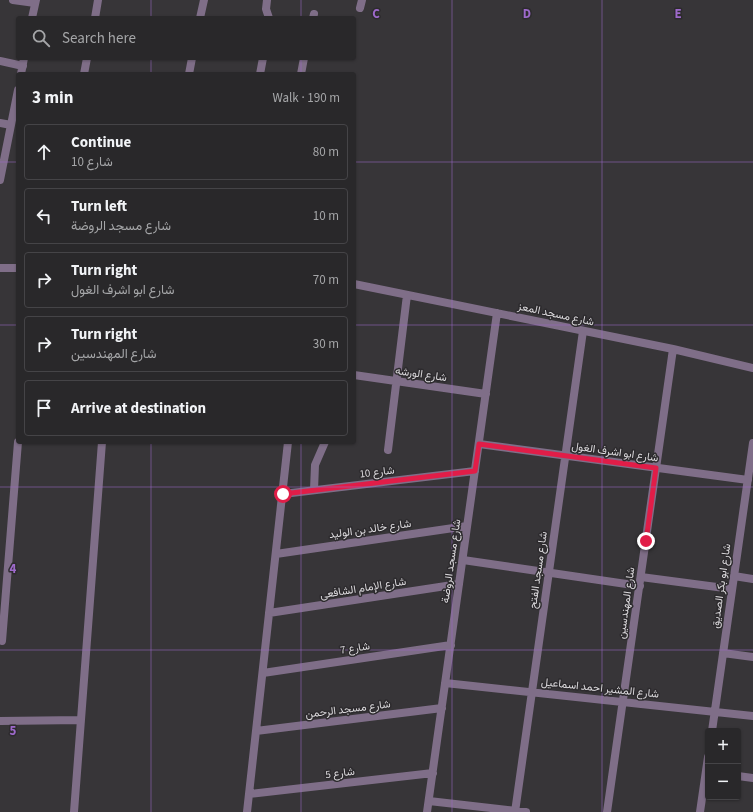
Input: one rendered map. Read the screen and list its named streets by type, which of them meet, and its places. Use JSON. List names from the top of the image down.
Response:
{
  "streets": {
    "street": [
      "شارع مسجد المعز",
      "شارع الورشه",
      "شارع ابو اشرف الغول",
      "شارع 10",
      "شارع خالد بن الوليد",
      "شارع مسجد الروضة",
      "شارع مسجد الفتح",
      "شارع ابو بكر الصديق",
      "شارع الإمام الشافعى",
      "شارع المهندسين",
      "شارع 7",
      "شارع المشير احمد اسماعيل",
      "شارع مسجد الرحمن",
      "شارع 5"
    ]
  },
  "crossings": [
    ["شارع مسجد المعز", "شارع مسجد الروضة"],
    ["شارع مسجد المعز", "شارع مسجد الفتح"],
    ["شارع مسجد المعز", "شارع المهندسين"],
    ["شارع الورشه", "شارع مسجد الروضة"],
    ["شارع ابو اشرف الغول", "شارع مسجد الروضة"],
    ["شارع ابو اشرف الغول", "شارع مسجد الفتح"],
    ["شارع ابو اشرف الغول", "شارع ابو بكر الصديق"],
    ["شارع ابو اشرف الغول", "شارع المهندسين"],
    ["شارع 10", "شارع مسجد الروضة"],
    ["شارع خالد بن الوليد", "شارع مسجد الروضة"],
    ["شارع مسجد الروضة", "شارع الإمام الشافعى"],
    ["شارع مسجد الروضة", "شارع 7"],
    ["شارع مسجد الروضة", "شارع المشير احمد اسماعيل"],
    ["شارع مسجد الروضة", "شارع مسجد الرحمن"],
    ["شارع مسجد الروضة", "شارع 5"],
    ["شارع مسجد الفتح", "شارع المشير احمد اسماعيل"],
    ["شارع ابو بكر الصديق", "شارع المشير احمد اسماعيل"],
    ["شارع المهندسين", "شارع المشير احمد اسماعيل"]
  ],
  "page": {
    "search": "Search here",
    "heading": ["3 min", "Walk · 190 m"],
    "list": [
      ["Continue", "شارع 10", "80 m"],
      ["Turn left", "شارع مسجد الروضة", "10 m"],
      ["Turn right", "شارع ابو اشرف الغول", "70 m"],
      ["Turn right", "شارع المهندسين", "30 m"],
      "Arrive at destination"
    ],
    "map_buttons": ["+", "−"]
  },
  "grid": {
    "columns": ["C", "D", "E"],
    "rows": ["4", "5"]
  }
}
